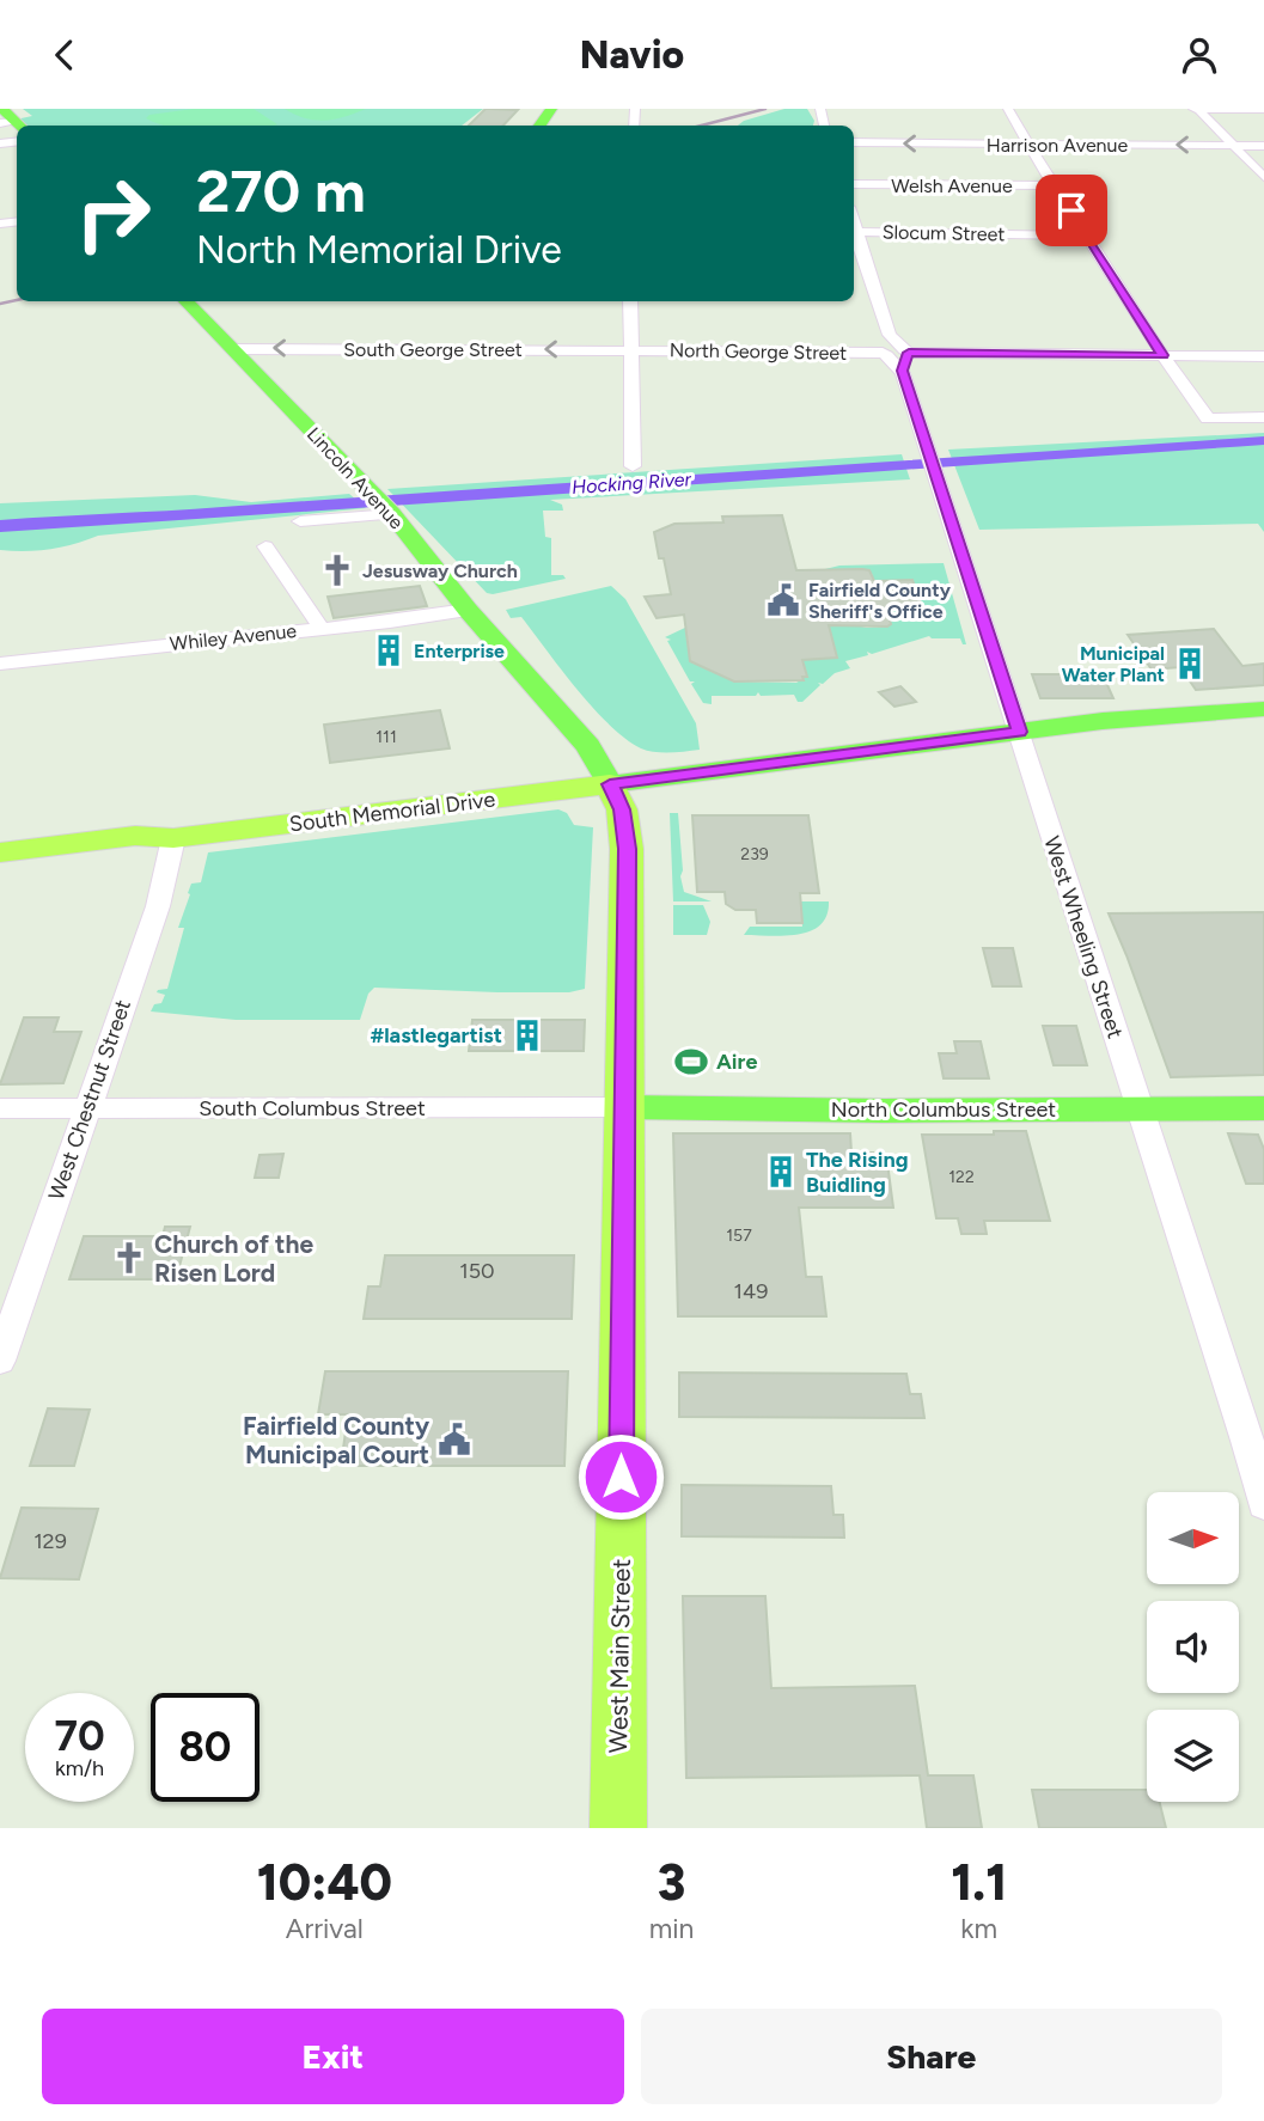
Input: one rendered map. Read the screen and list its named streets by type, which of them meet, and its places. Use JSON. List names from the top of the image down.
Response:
{
  "streets": {
    "highway": ["South Memorial Drive", "West Main Street"],
    "main road": ["Lincoln Avenue", "North Columbus Street"],
    "street": [
      "Harrison Avenue",
      "Welsh Avenue",
      "Slocum Street",
      "South George Street",
      "North George Street",
      "Whiley Avenue",
      "West Wheeling Street",
      "West Chestnut Street",
      "South Columbus Street"
    ]
  },
  "crossings": [
    ["Slocum Street", "West Wheeling Street"],
    ["South George Street", "North George Street"],
    ["South George Street", "Lincoln Avenue"],
    ["North George Street", "West Wheeling Street"],
    ["Lincoln Avenue", "Whiley Avenue"],
    ["Lincoln Avenue", "South Memorial Drive"],
    ["Lincoln Avenue", "West Main Street"],
    ["South Memorial Drive", "West Chestnut Street"],
    ["South Memorial Drive", "West Main Street"],
    ["West Wheeling Street", "North Columbus Street"],
    ["West Chestnut Street", "South Columbus Street"],
    ["South Columbus Street", "North Columbus Street"],
    ["South Columbus Street", "West Main Street"],
    ["North Columbus Street", "West Main Street"]
  ],
  "one_way": ["South George Street"],
  "water": ["Hocking River"],
  "places": {
    "church": ["Jesusway Church", "Church of the Risen Lord"],
    "public building": ["Fairfield County Sheriff's Office", "Fairfield County Municipal Court"],
    "building": [
      "Enterprise",
      "Municipal Water Plant",
      "#lastlegartist",
      "The Rising Buidling"
    ],
    "sports": ["Aire"]
  },
  "house_numbers": [
    "111",
    "239",
    "122",
    "157",
    "150",
    "149",
    "129"
  ],
  "north": "right",
  "page": {
    "header": "Navio",
    "turn": ["270 m", "North Memorial Drive"],
    "speed": "70 km/h",
    "limit": "80",
    "eta": [
      "10:40",
      "Arrival",
      "3",
      "min",
      "1.1",
      "km"
    ],
    "buttons": ["Exit", "Share"]
  }
}
